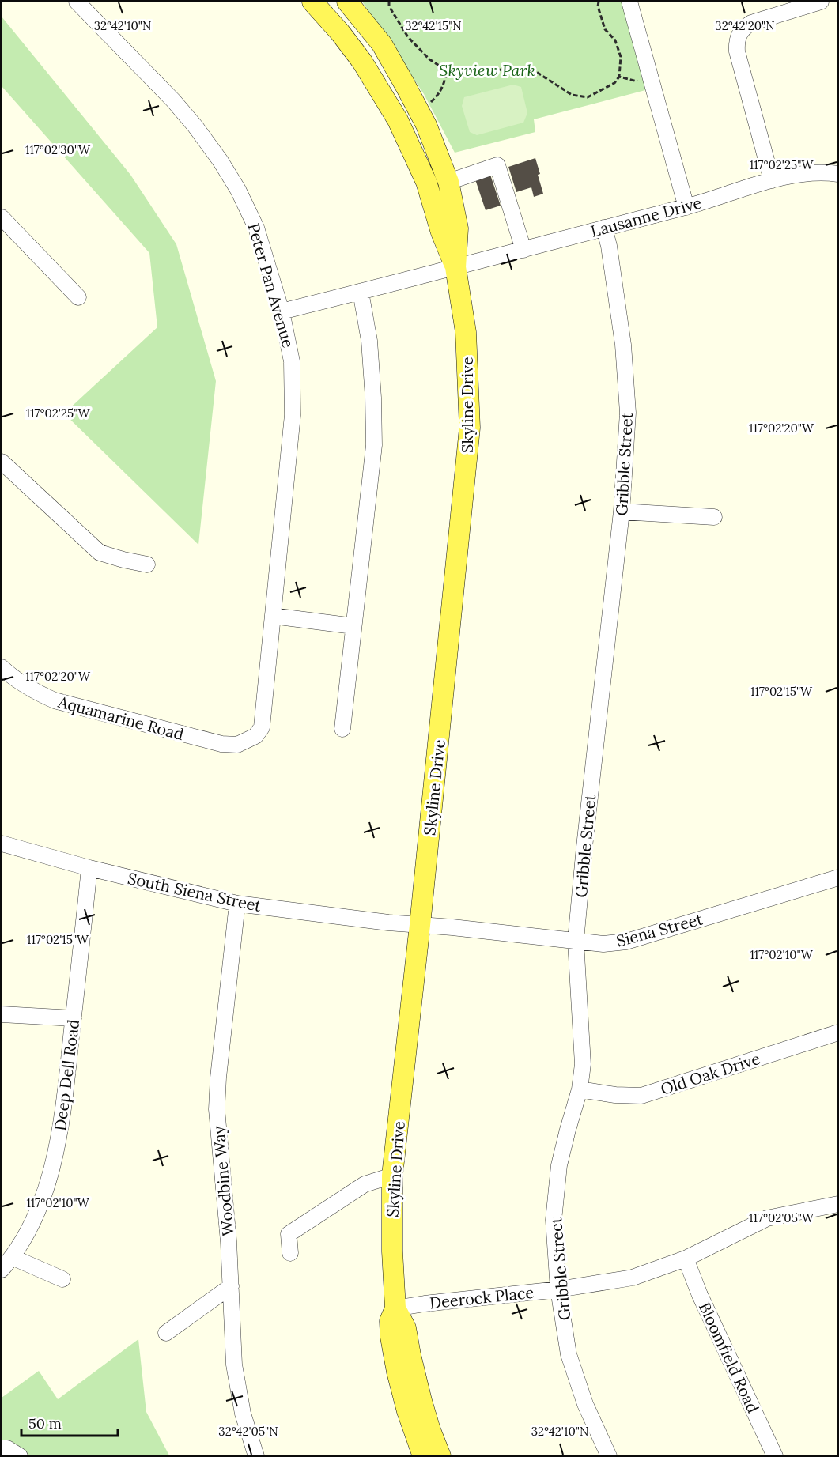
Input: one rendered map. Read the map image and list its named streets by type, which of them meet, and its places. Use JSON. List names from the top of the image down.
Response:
{
  "streets": {
    "main road": ["Skyline Drive"],
    "street": [
      "Lausanne Drive",
      "Peter Pan Avenue",
      "Gribble Street",
      "Aquamarine Road",
      "South Siena Street",
      "Siena Street",
      "Old Oak Drive",
      "Deep Dell Road",
      "Woodbine Way",
      "Deerock Place",
      "Bloomfield Road"
    ]
  },
  "crossings": [
    ["Lausanne Drive", "Peter Pan Avenue"],
    ["Lausanne Drive", "Skyline Drive"],
    ["Lausanne Drive", "Gribble Street"],
    ["Peter Pan Avenue", "Aquamarine Road"],
    ["Skyline Drive", "South Siena Street"],
    ["Skyline Drive", "Siena Street"],
    ["Skyline Drive", "Deerock Place"],
    ["Gribble Street", "Siena Street"],
    ["Gribble Street", "Old Oak Drive"],
    ["Gribble Street", "Deerock Place"],
    ["South Siena Street", "Siena Street"],
    ["South Siena Street", "Deep Dell Road"],
    ["South Siena Street", "Woodbine Way"],
    ["Deerock Place", "Bloomfield Road"]
  ],
  "parks": ["Skyview Park"],
  "scale_bar": "50 m",
  "coordinates": [
    "32°42'10\"N",
    "32°42'15\"N",
    "32°42'20\"N",
    "117°02'30\"W",
    "117°02'25\"W",
    "117°02'20\"W",
    "117°02'15\"W",
    "117°02'10\"W",
    "117°02'05\"W",
    "32°42'05\"N"
  ]
}
